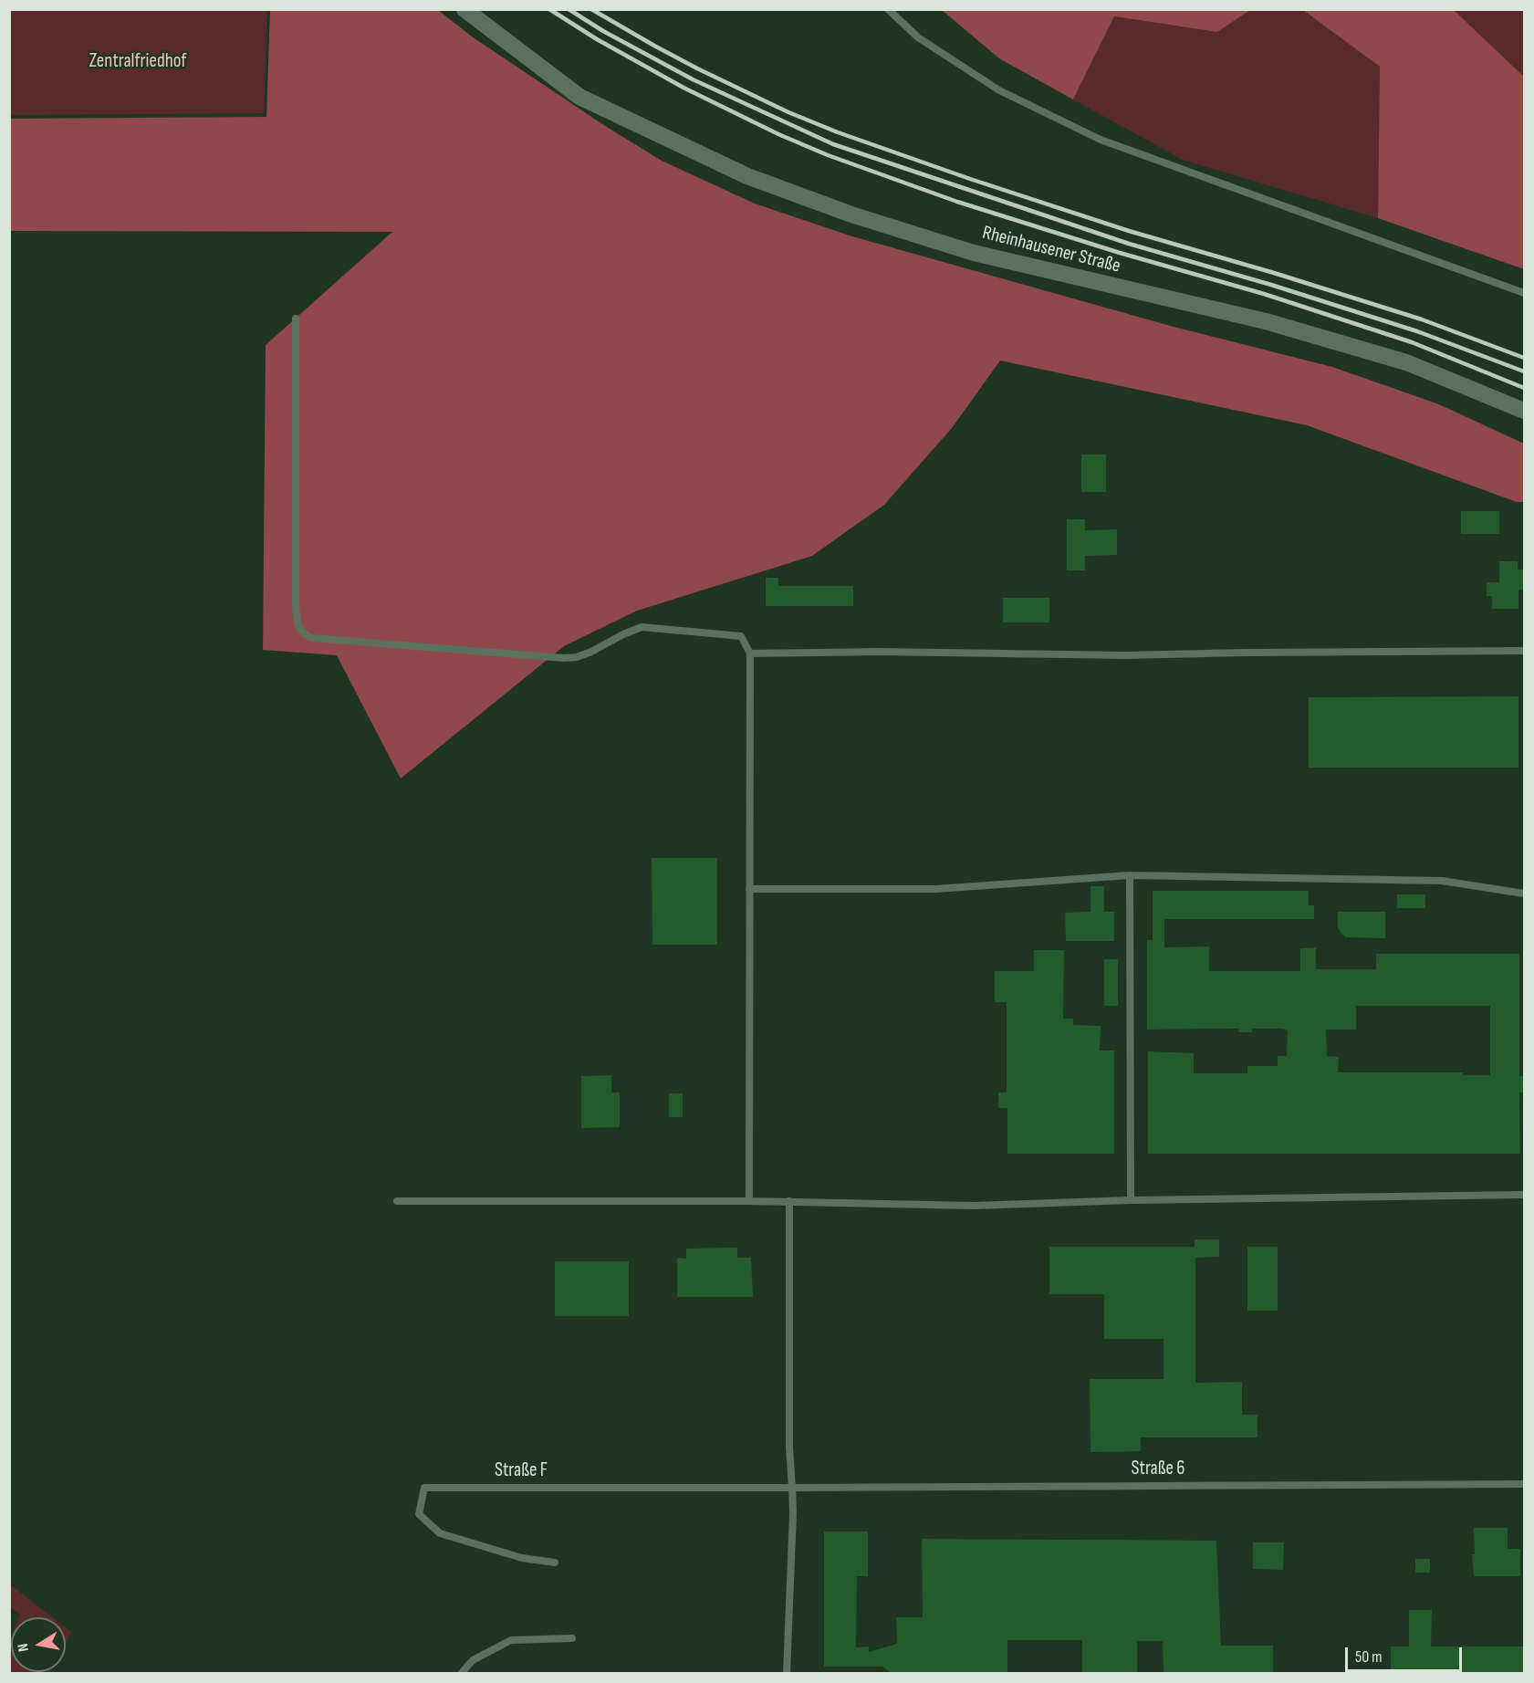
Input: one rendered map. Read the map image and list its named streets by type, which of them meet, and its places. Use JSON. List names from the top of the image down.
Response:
{
  "streets": {
    "street": ["Rheinhausener Straße"],
    "lane": ["Straße 6", "Straße F"]
  },
  "crossings": [
    ["Straße 6", "Straße F"]
  ],
  "parks": ["Zentralfriedhof"],
  "scale_bar": "50 m",
  "north": "left"
}
